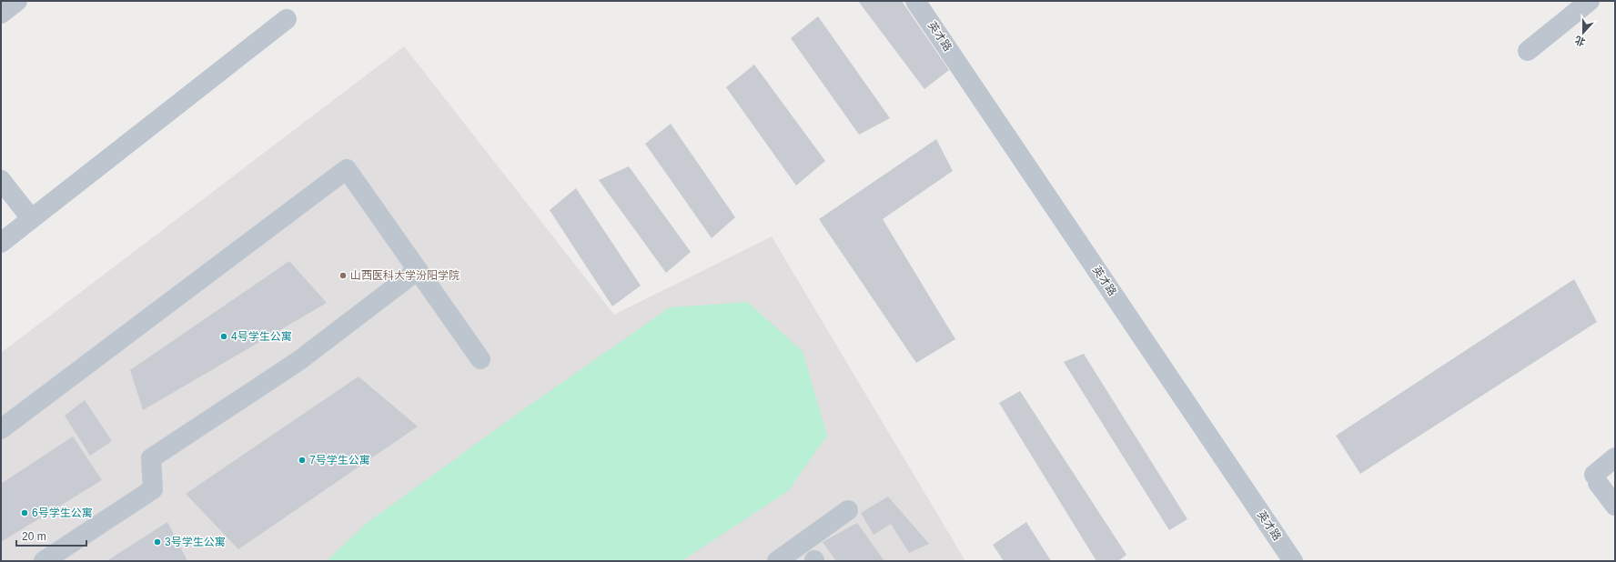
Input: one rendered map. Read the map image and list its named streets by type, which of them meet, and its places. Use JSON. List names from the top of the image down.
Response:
{
  "streets": {
    "street": ["英才路"]
  },
  "places": [
    "山西医科大学汾阳学院",
    "4号学生公寓",
    "7号学生公寓",
    "6号学生公寓",
    "3号学生公寓"
  ],
  "scale_bar": "20 m",
  "north": "bottom"
}
